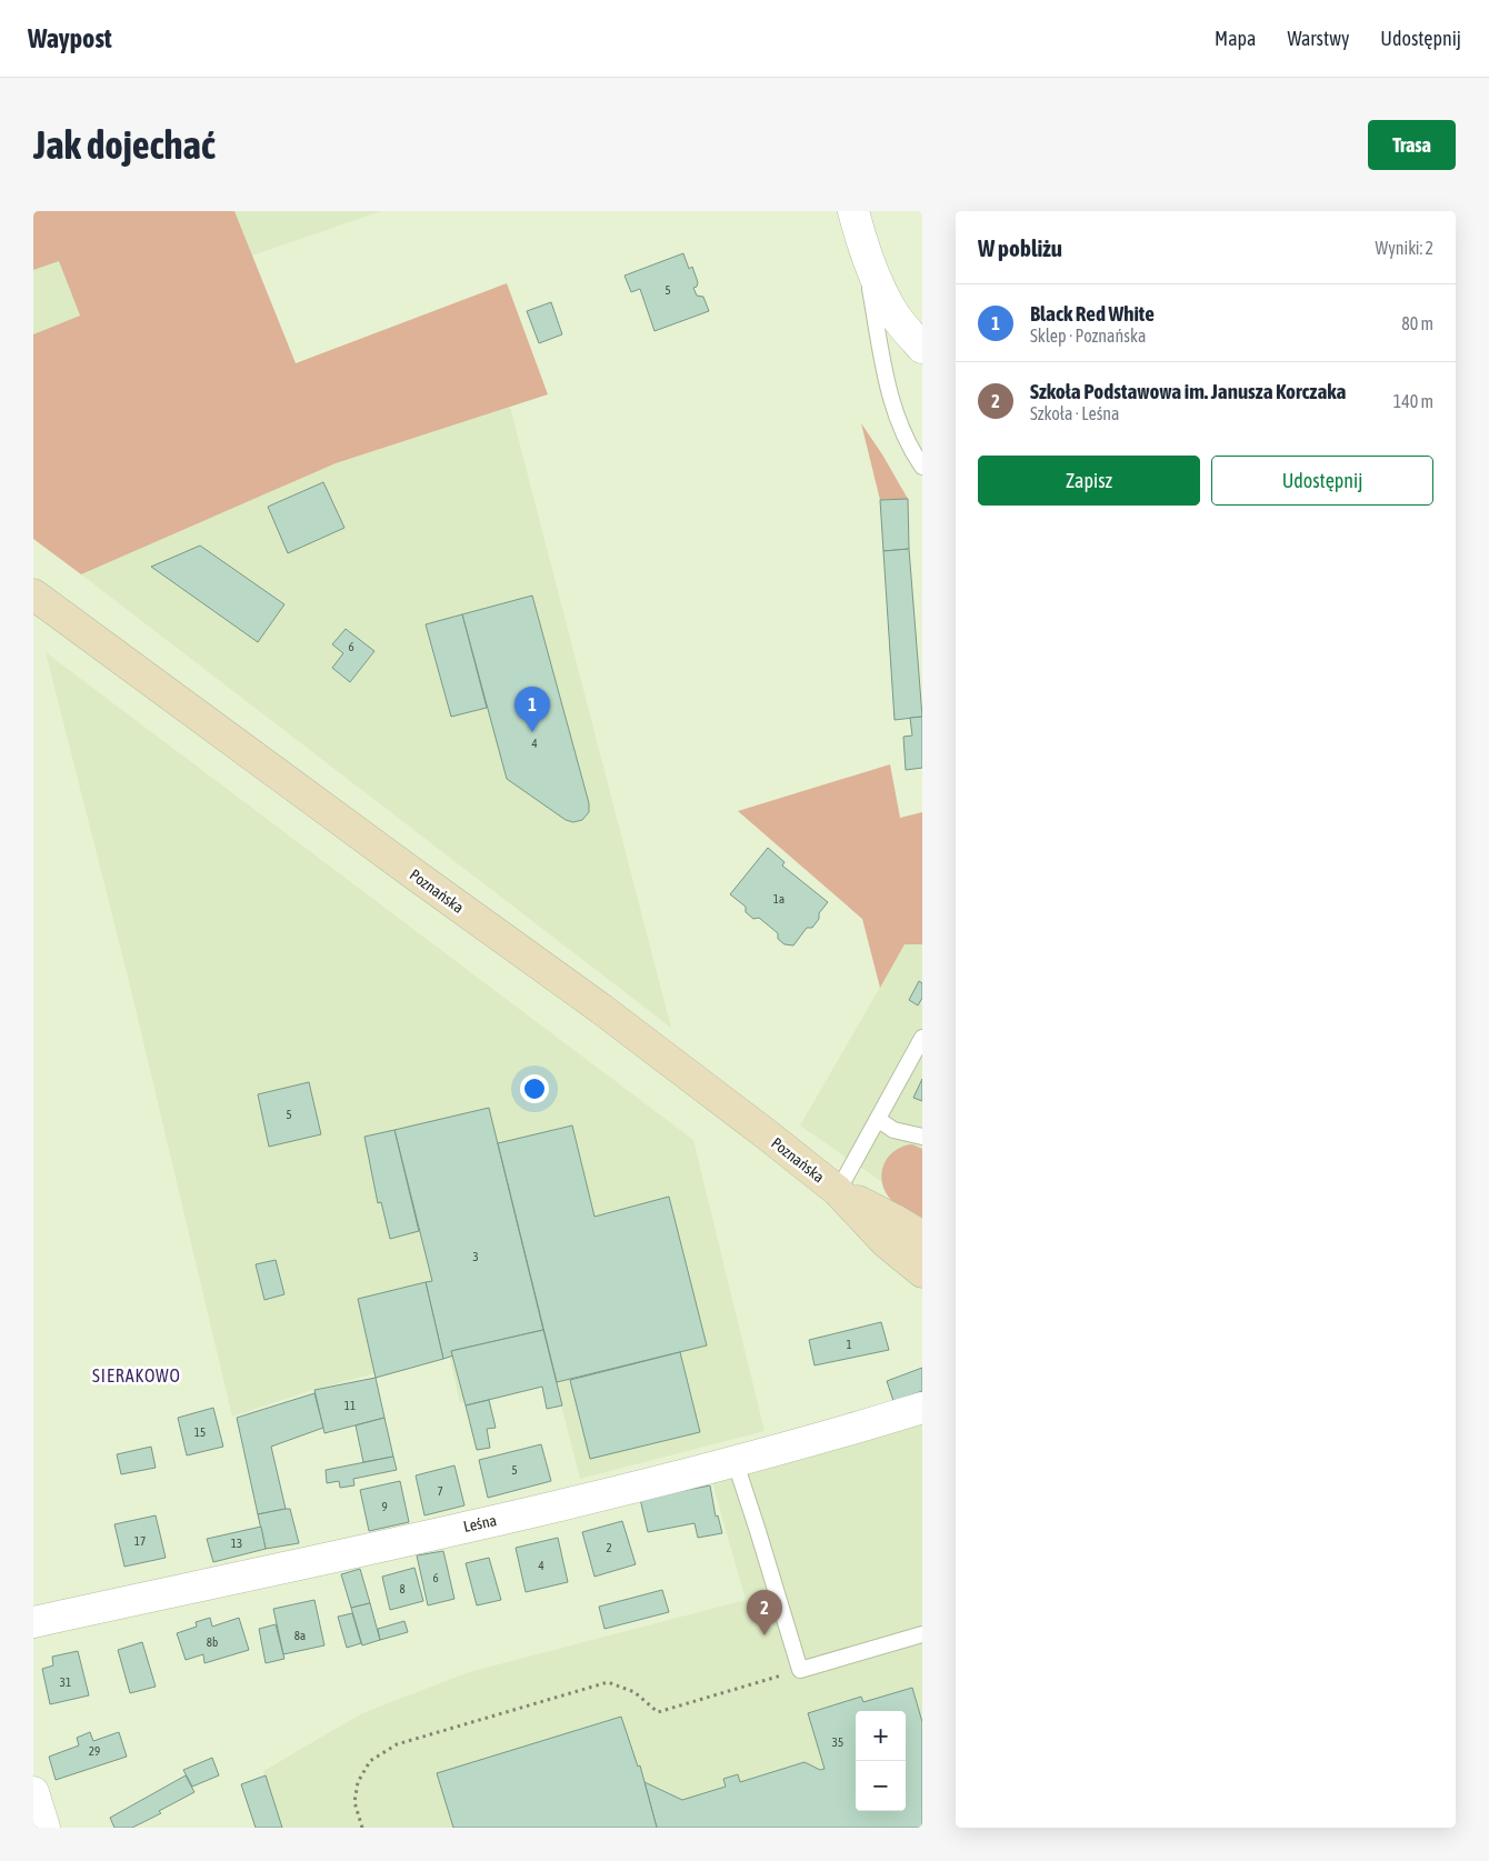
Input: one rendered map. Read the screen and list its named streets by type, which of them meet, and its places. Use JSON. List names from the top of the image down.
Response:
{
  "streets": {
    "main road": ["Poznańska"],
    "street": ["Leśna"]
  },
  "districts": ["SIERAKOWO"],
  "house_numbers": [
    "5",
    "6",
    "4",
    "1a",
    "5",
    "3",
    "1",
    "11",
    "15",
    "5",
    "7",
    "9",
    "17",
    "13",
    "2",
    "4",
    "6",
    "8",
    "8a",
    "8b",
    "31",
    "35",
    "29"
  ],
  "page": {
    "header": "Waypost",
    "nav": ["Mapa", "Warstwy", "Udostępnij"],
    "buttons": [
      "Trasa",
      ["Zapisz", "Udostępnij"]
    ],
    "title": "Jak dojechać",
    "heading": ["W pobliżu", "Wyniki: 2"],
    "list": [
      {
        "mark": "1",
        "name": "Black Red White",
        "note": "Sklep · Poznańska",
        "value": "80 m"
      },
      {
        "mark": "2",
        "name": "Szkoła Podstawowa im. Janusza Korczaka",
        "note": "Szkoła · Leśna",
        "value": "140 m"
      }
    ],
    "pins": ["1", "2"],
    "map_buttons": ["+", "−"]
  }
}
